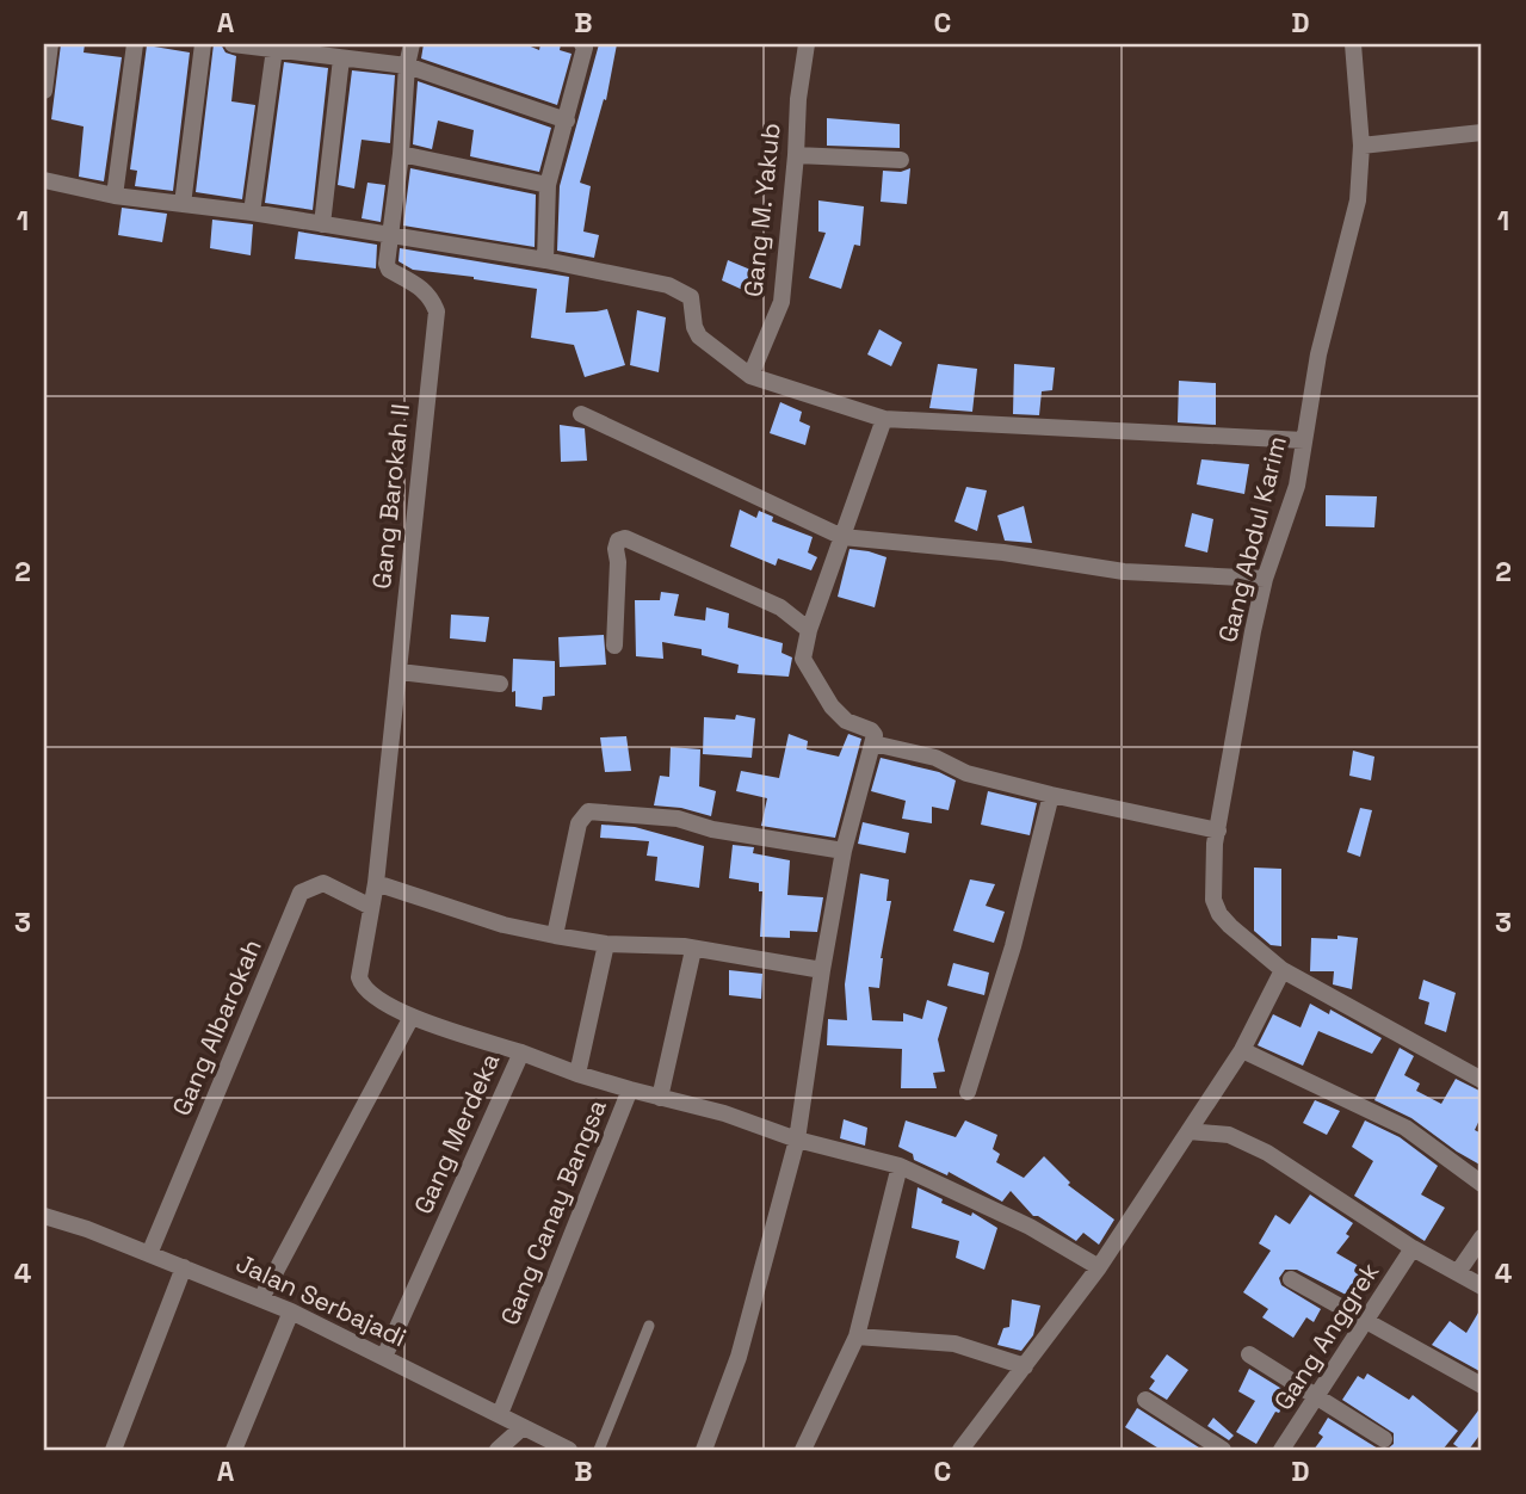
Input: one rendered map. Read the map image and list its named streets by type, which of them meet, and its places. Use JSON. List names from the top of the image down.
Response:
{
  "streets": {
    "street": [
      "Gang M. Yakub",
      "Gang Barokah II",
      "Gang Abdul Karim",
      "Gang Albarokah",
      "Gang Merdeka",
      "Gang Canay Bangsa",
      "Jalan Serbajadi",
      "Gang Anggrek"
    ]
  },
  "crossings": [
    ["Gang Barokah II", "Gang Albarokah"],
    ["Gang Barokah II", "Gang Merdeka"],
    ["Gang Albarokah", "Jalan Serbajadi"],
    ["Gang Merdeka", "Gang Canay Bangsa"],
    ["Gang Merdeka", "Jalan Serbajadi"],
    ["Gang Canay Bangsa", "Jalan Serbajadi"]
  ],
  "grid": {
    "columns": [
      "A",
      "B",
      "C",
      "D"
    ],
    "rows": [
      "1",
      "2",
      "3",
      "4"
    ]
  }
}
